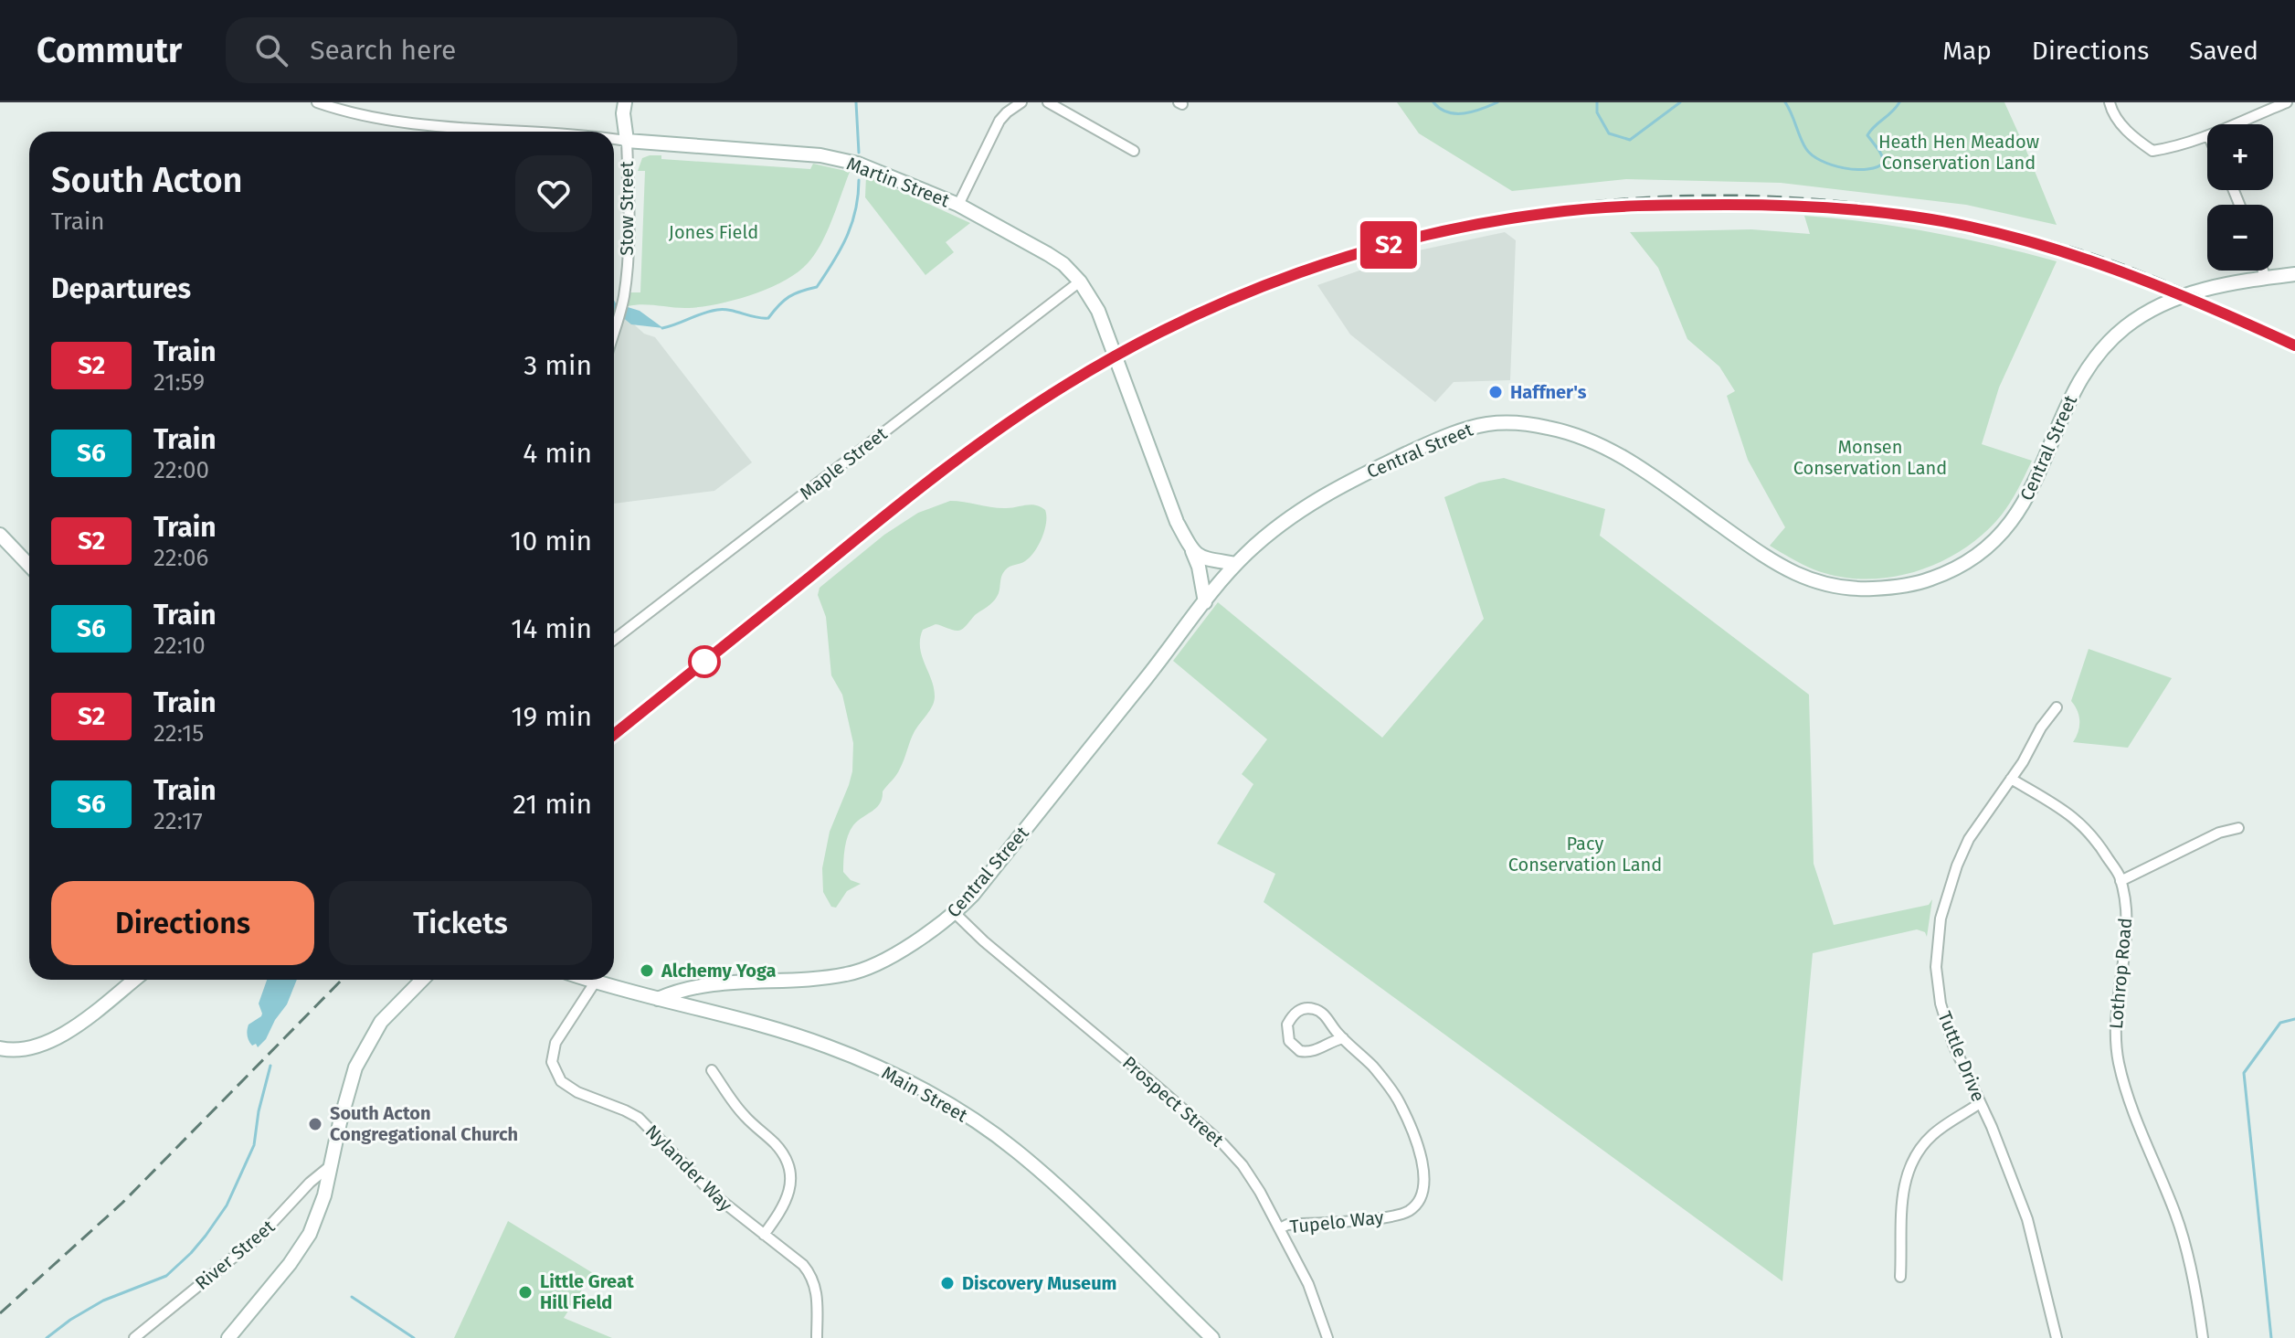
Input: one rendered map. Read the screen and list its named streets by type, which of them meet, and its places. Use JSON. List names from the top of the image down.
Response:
{
  "streets": {
    "street": [
      "Martin Street",
      "Stow Street",
      "Central Street",
      "Maple Street",
      "Lothrop Road",
      "Tuttle Drive",
      "Main Street",
      "Prospect Street",
      "Nylander Way",
      "Tupelo Way",
      "River Street"
    ]
  },
  "crossings": [
    ["Martin Street", "Stow Street"],
    ["Martin Street", "Central Street"],
    ["Martin Street", "Maple Street"],
    ["Central Street", "Main Street"],
    ["Central Street", "Prospect Street"],
    ["Lothrop Road", "Tuttle Drive"],
    ["Main Street", "Nylander Way"],
    ["Prospect Street", "Tupelo Way"]
  ],
  "parks": [
    "Heath Hen Meadow Conservation Land",
    "Jones Field",
    "Monsen Conservation Land",
    "Pacy Conservation Land"
  ],
  "places": [
    "Haffner's",
    "Alchemy Yoga",
    "South Acton Congregational Church",
    "Discovery Museum",
    "Little Great Hill Field"
  ],
  "page": {
    "header": "Commutr",
    "search": "Search here",
    "nav": ["Map", "Directions", "Saved"],
    "on_map": "S2",
    "map_buttons": ["+", "−"],
    "heading": [
      ["South Acton", "Train"],
      "Departures"
    ],
    "list": [
      {
        "mark": "S2",
        "name": "Train",
        "note": "21:59",
        "value": "3 min"
      },
      {
        "mark": "S6",
        "name": "Train",
        "note": "22:00",
        "value": "4 min"
      },
      {
        "mark": "S2",
        "name": "Train",
        "note": "22:06",
        "value": "10 min"
      },
      {
        "mark": "S6",
        "name": "Train",
        "note": "22:10",
        "value": "14 min"
      },
      {
        "mark": "S2",
        "name": "Train",
        "note": "22:15",
        "value": "19 min"
      },
      {
        "mark": "S6",
        "name": "Train",
        "note": "22:17",
        "value": "21 min"
      }
    ],
    "buttons": ["Directions", "Tickets"]
  }
}
